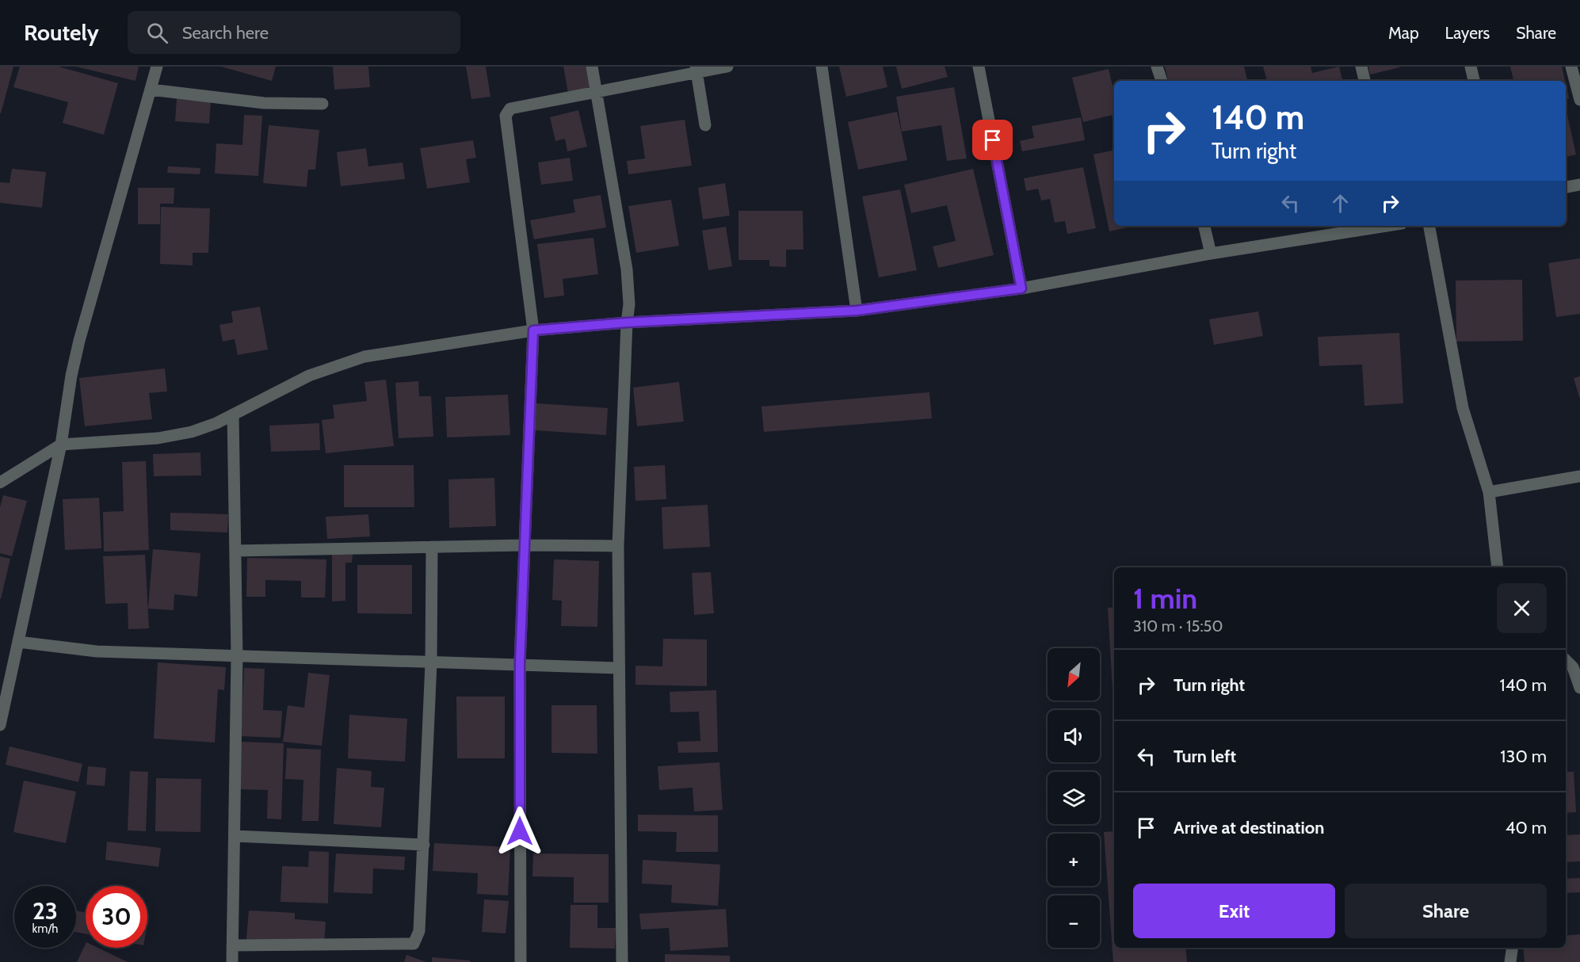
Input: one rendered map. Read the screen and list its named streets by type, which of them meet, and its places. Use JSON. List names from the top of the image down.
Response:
{
  "north": "bottom left",
  "page": {
    "header": "Routely",
    "search": "Search here",
    "nav": ["Map", "Layers", "Share"],
    "turn": ["140 m", "Turn right"],
    "heading": ["1 min", "310 m · 15:50"],
    "map_buttons": ["+", "−"],
    "list": [
      {
        "name": "Turn right",
        "value": "140 m"
      },
      {
        "name": "Turn left",
        "value": "130 m"
      },
      {
        "name": "Arrive at destination",
        "value": "40 m"
      }
    ],
    "buttons": ["Exit", "Share"],
    "speed": "23 km/h",
    "limit": "30"
  }
}
